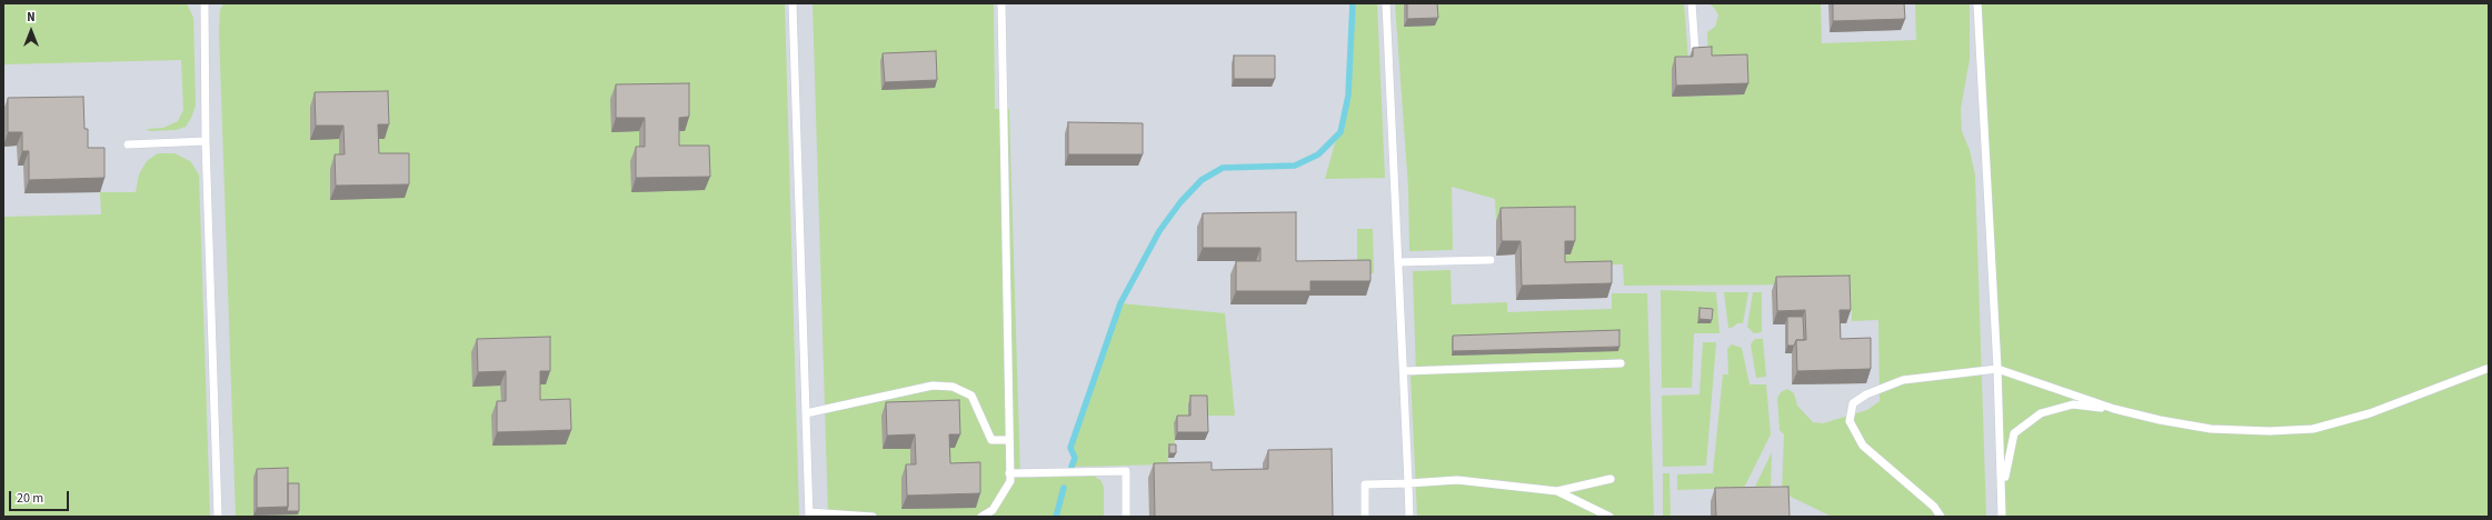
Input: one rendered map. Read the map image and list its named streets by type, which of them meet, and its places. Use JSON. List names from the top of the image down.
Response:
{
  "scale_bar": "20 m",
  "north": "top"
}
